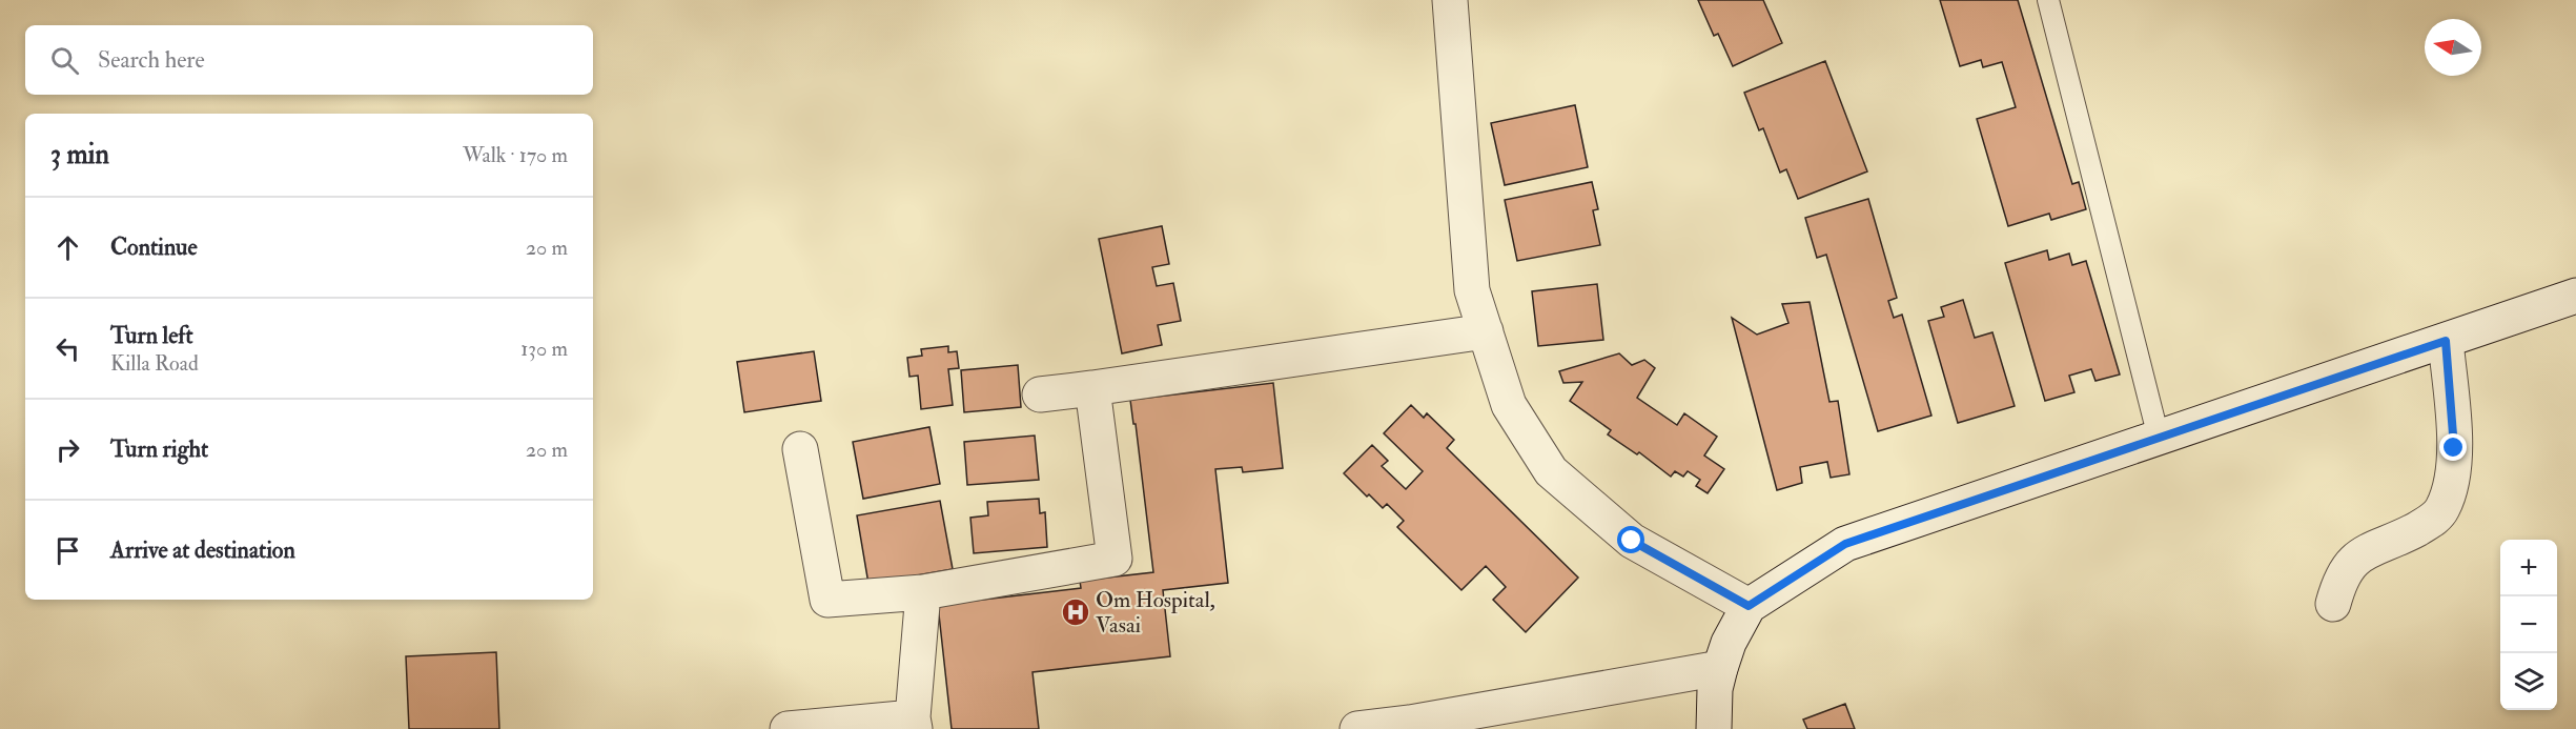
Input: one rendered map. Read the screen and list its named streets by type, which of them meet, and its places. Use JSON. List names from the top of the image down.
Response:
{
  "places": {
    "hospital": ["Om Hospital, Vasai"]
  },
  "north": "left",
  "page": {
    "search": "Search here",
    "heading": ["3 min", "Walk · 170 m"],
    "list": [
      ["Continue", "20 m"],
      ["Turn left", "Killa Road", "130 m"],
      ["Turn right", "20 m"],
      "Arrive at destination"
    ],
    "map_buttons": ["+", "−"]
  }
}
